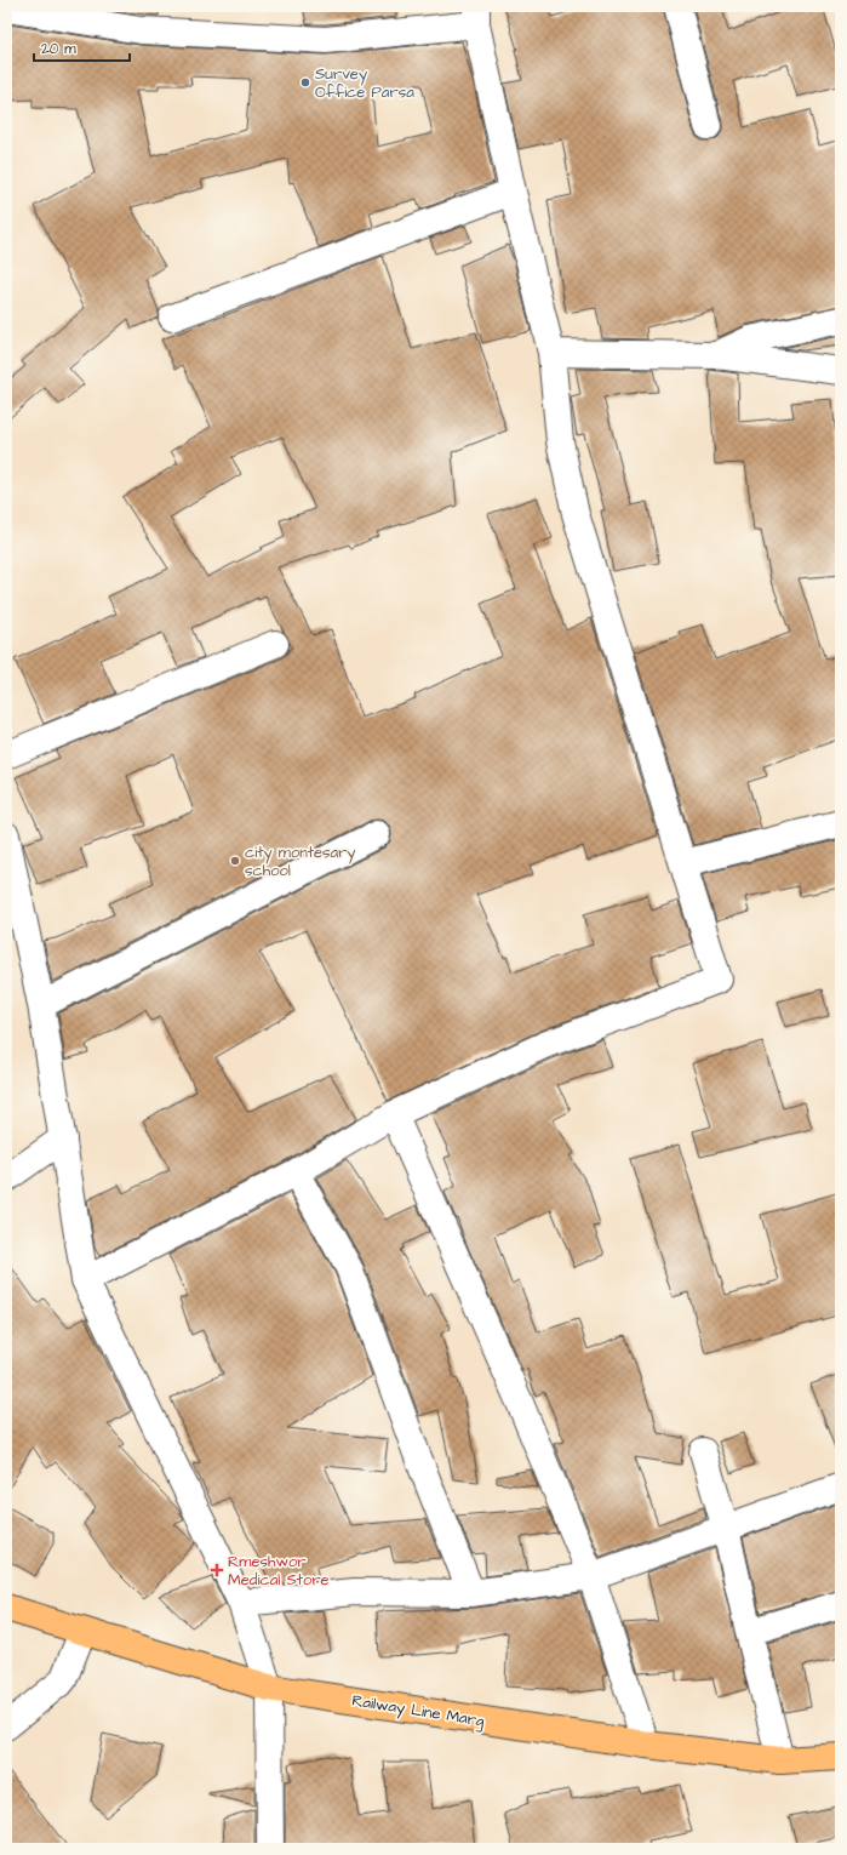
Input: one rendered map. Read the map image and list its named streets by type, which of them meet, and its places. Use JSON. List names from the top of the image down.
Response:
{
  "streets": {
    "main road": ["Railway Line Marg"]
  },
  "places": {
    "other": ["Survey Office Parsa", "city montesary school"],
    "health": ["Rmeshwor Medical Store"]
  },
  "scale_bar": "20 m"
}
